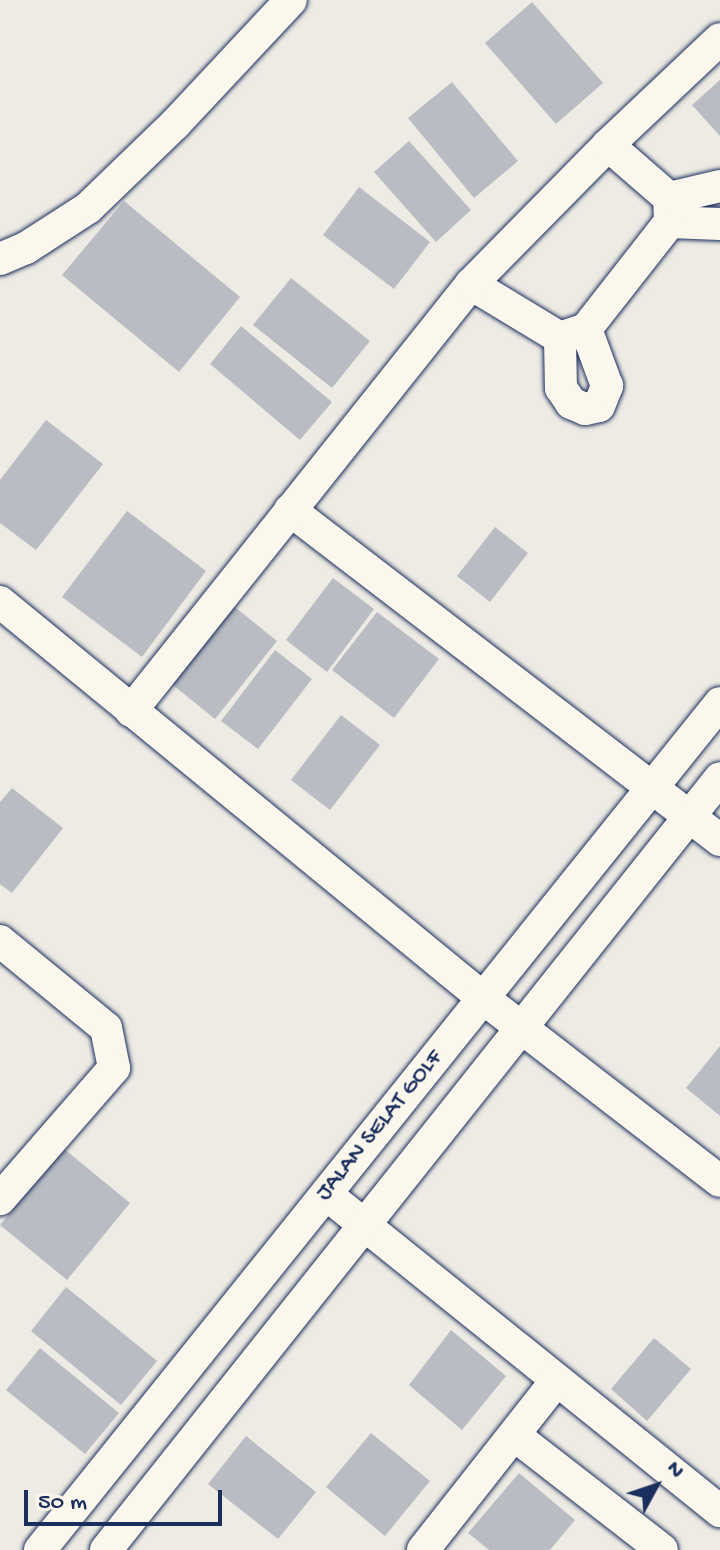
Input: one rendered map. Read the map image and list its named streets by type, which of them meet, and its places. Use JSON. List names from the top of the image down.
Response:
{
  "streets": {
    "street": ["JALAN SELAT GOLF"]
  },
  "scale_bar": "50 m",
  "north": "top right"
}
